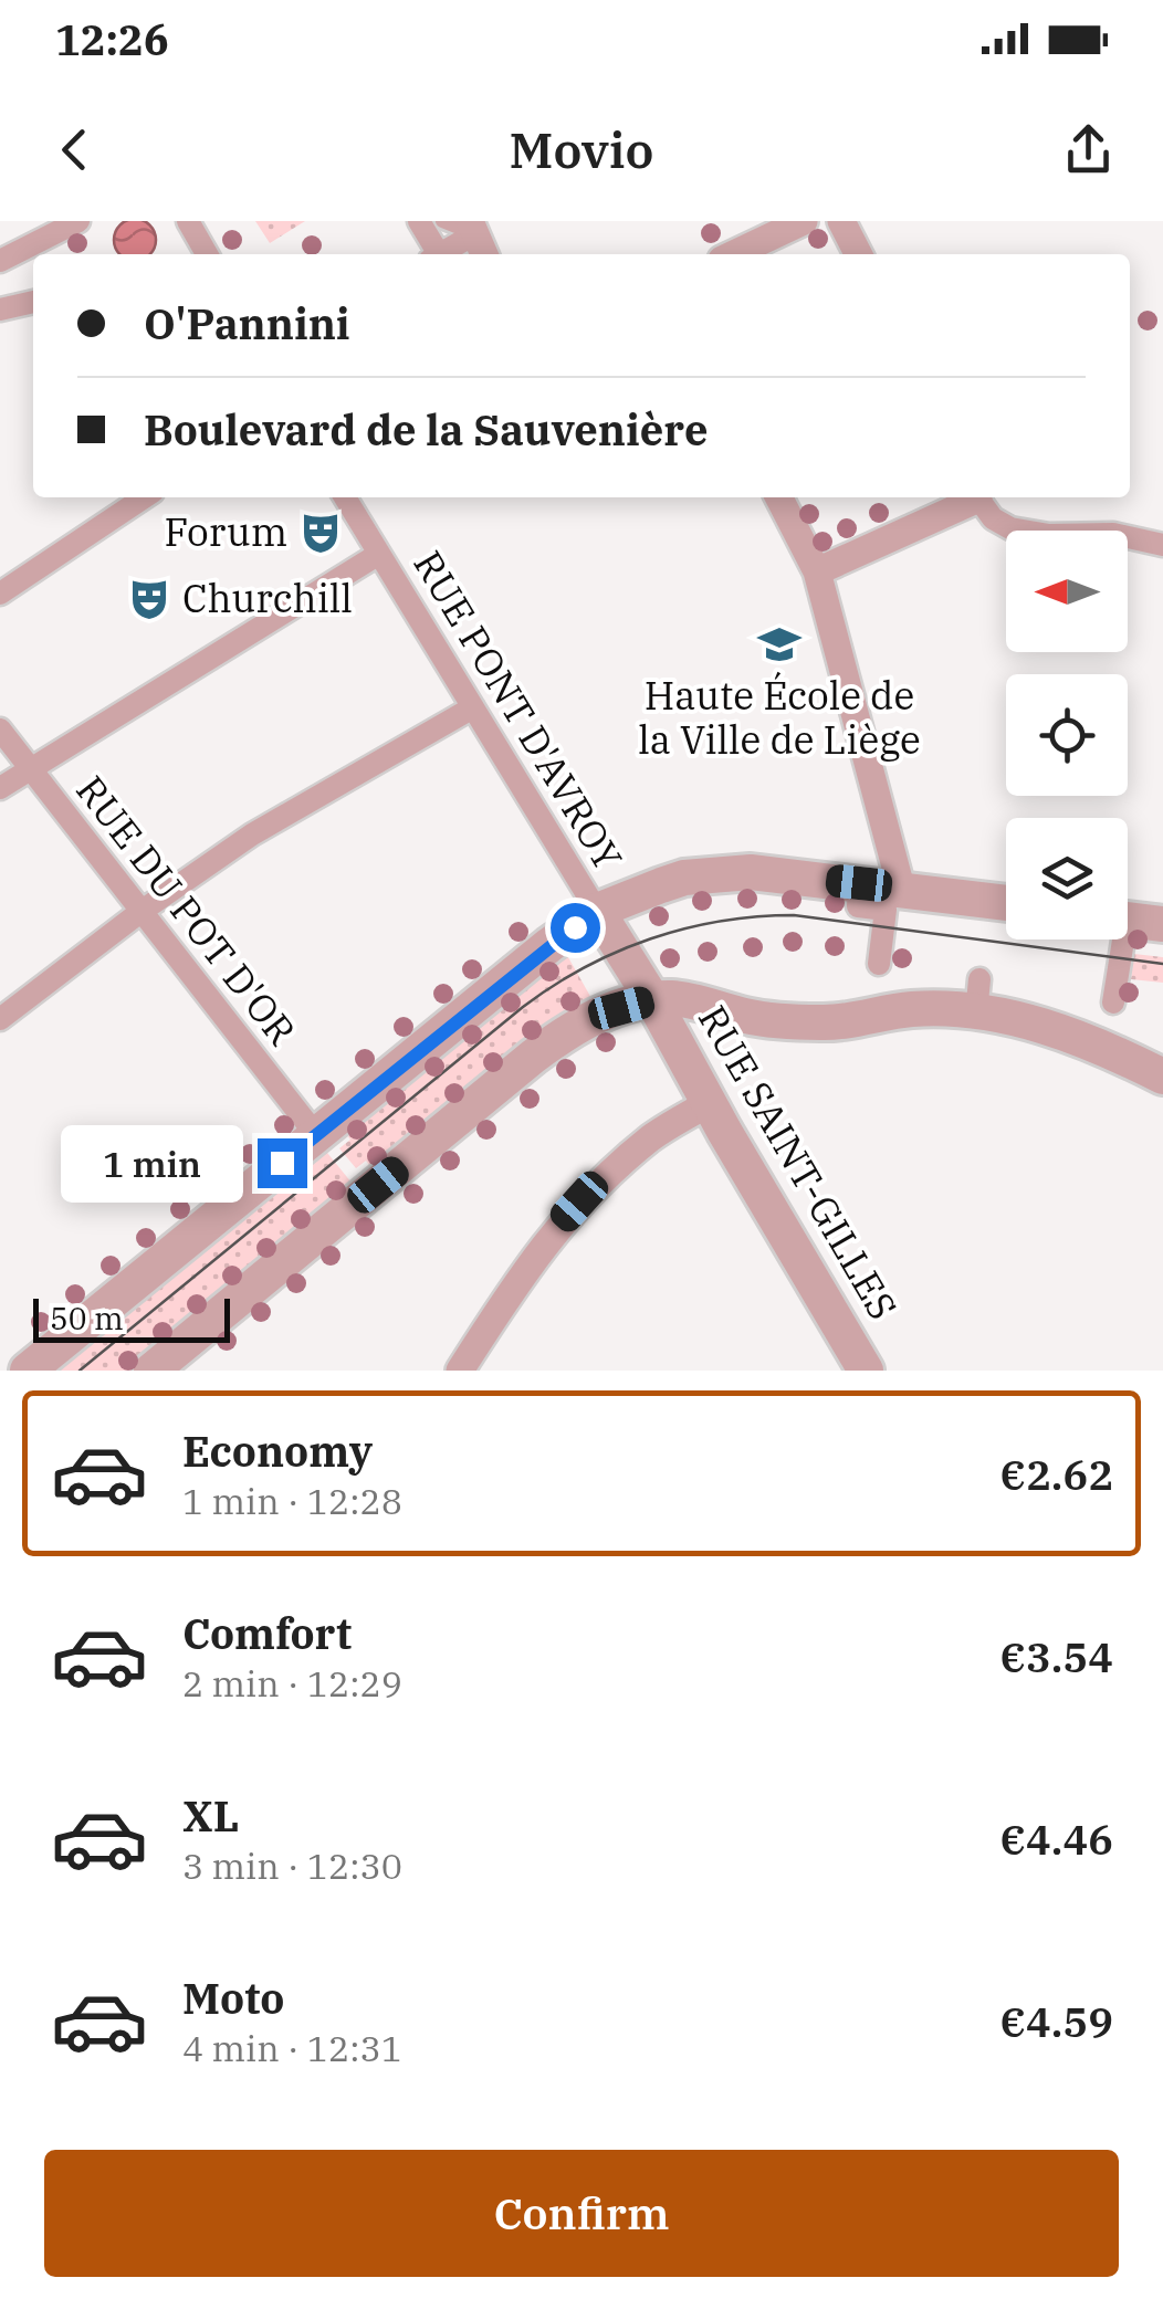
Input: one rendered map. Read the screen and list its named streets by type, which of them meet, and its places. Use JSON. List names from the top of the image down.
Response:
{
  "streets": {
    "street": ["RUE PONT D'AVROY", "RUE DU POT D'OR", "RUE SAINT-GILLES"]
  },
  "crossings": [
    ["RUE PONT D'AVROY", "RUE SAINT-GILLES"]
  ],
  "places": {
    "theatre": ["Forum", "Churchill"],
    "school or university": ["Haute École de la Ville de Liège"]
  },
  "scale_bar": "50 m",
  "north": "left",
  "page": {
    "status": "12:26",
    "header": "Movio",
    "banner": ["O'Pannini", "Boulevard de la Sauvenière"],
    "bubble": "1 min",
    "scale": "50 m",
    "list": [
      {
        "name": "Economy",
        "note": "1 min · 12:28",
        "value": "€2.62"
      },
      {
        "name": "Comfort",
        "note": "2 min · 12:29",
        "value": "€3.54"
      },
      {
        "name": "XL",
        "note": "3 min · 12:30",
        "value": "€4.46"
      },
      {
        "name": "Moto",
        "note": "4 min · 12:31",
        "value": "€4.59"
      }
    ],
    "buttons": "Confirm"
  }
}
